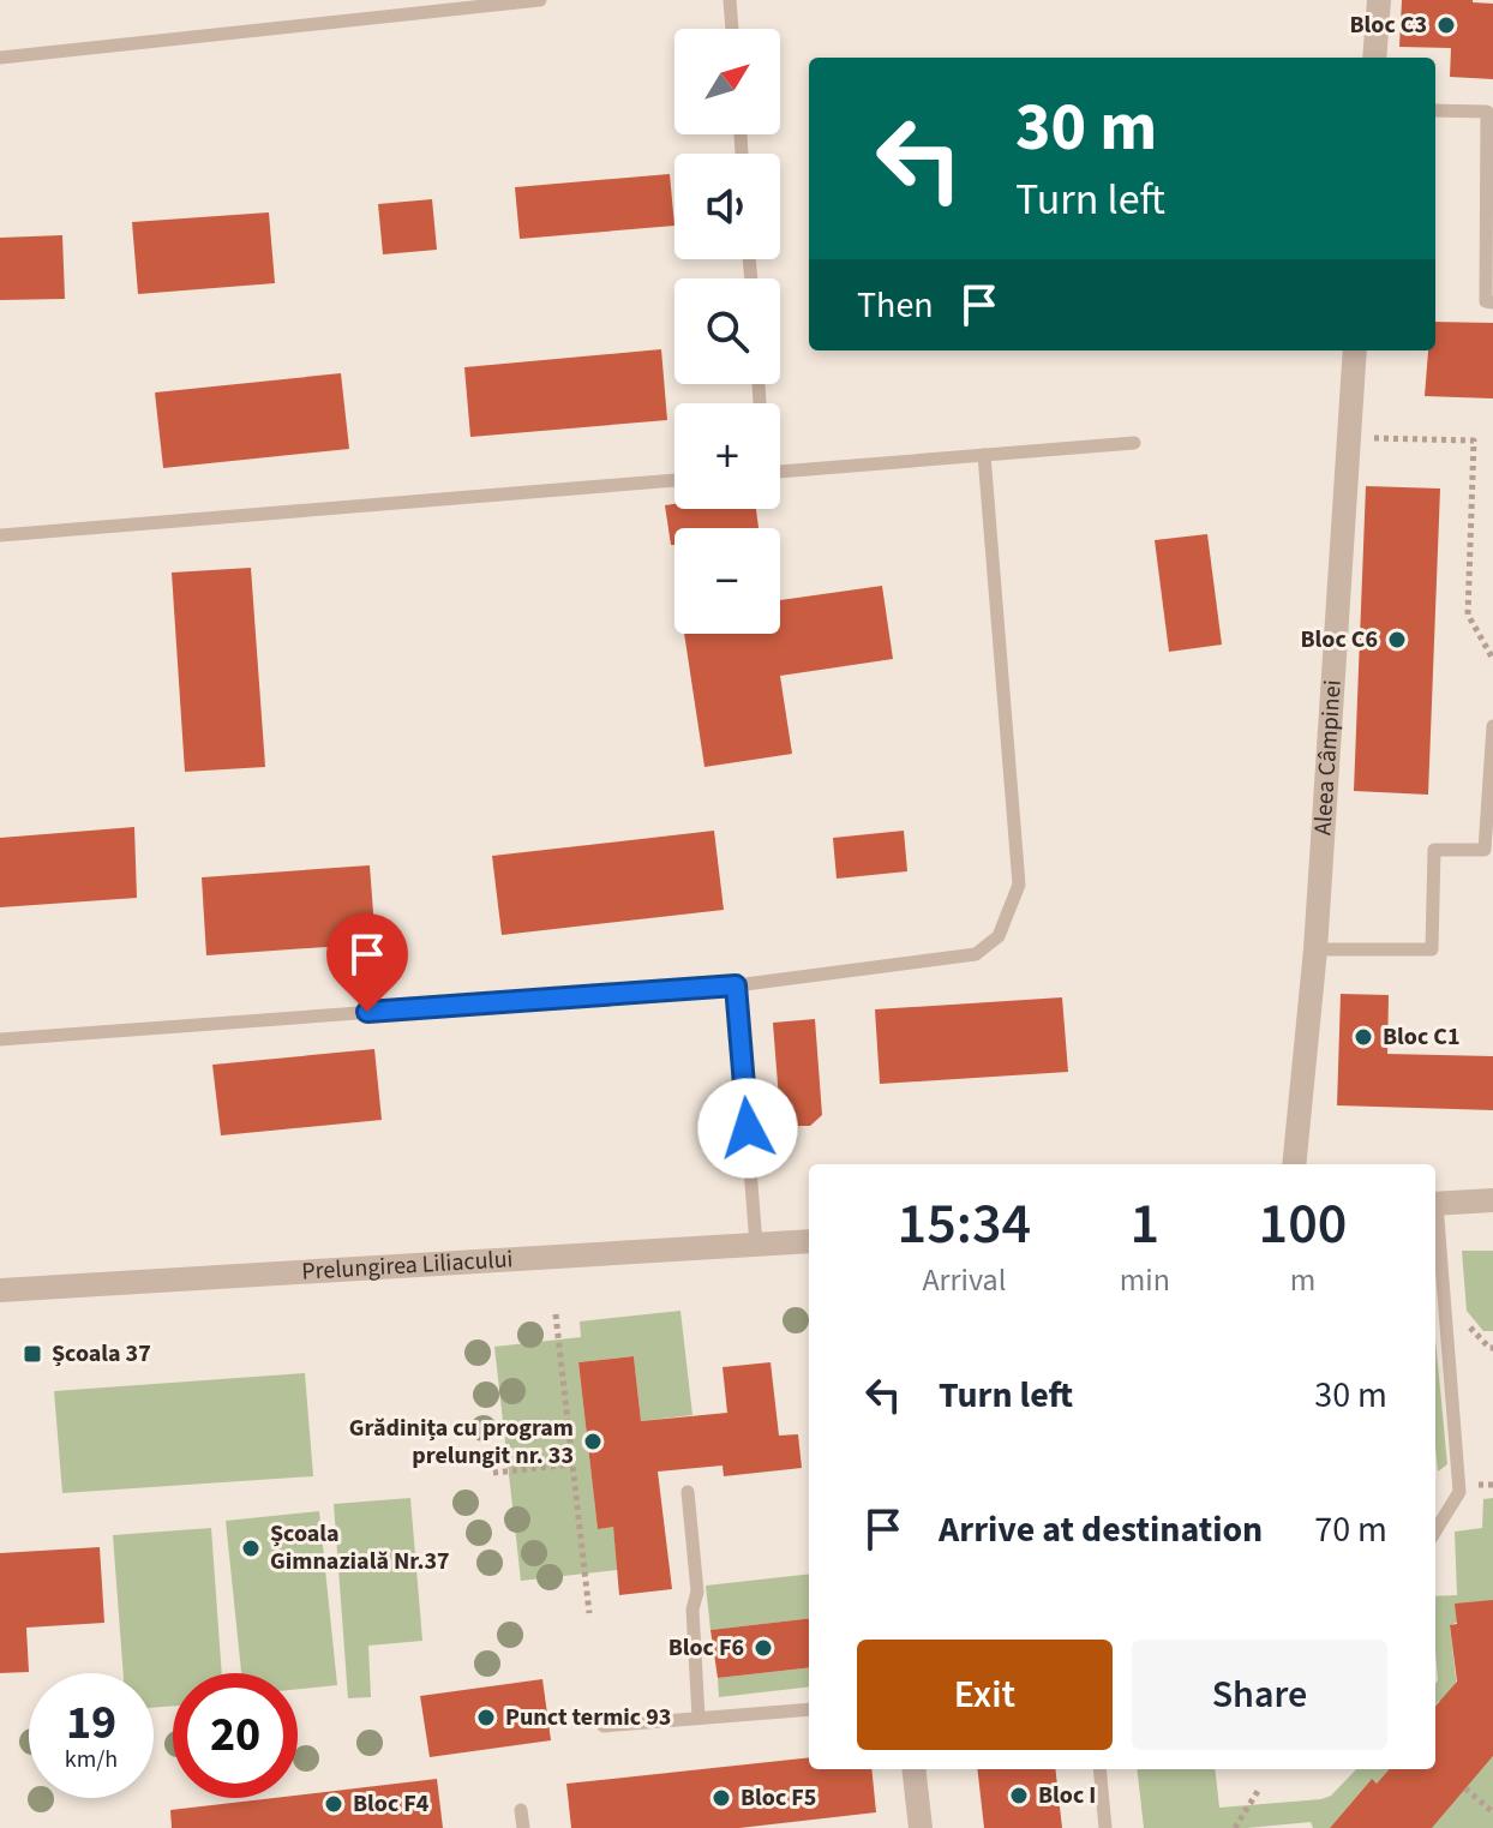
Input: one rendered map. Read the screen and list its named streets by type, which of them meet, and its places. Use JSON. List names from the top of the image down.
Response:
{
  "streets": {
    "street": ["Aleea Câmpinei", "Prelungirea Liliacului"]
  },
  "places": {
    "other": [
      "Bloc C3",
      "Bloc C6",
      "Bloc C1",
      "Grădinița cu program prelungit nr. 33",
      "Școala Gimnazială Nr.37",
      "Bloc F6",
      "Punct termic 93",
      "Bloc I",
      "Bloc F5",
      "Bloc F4"
    ],
    "transit": ["Școala 37"]
  },
  "north": "top right",
  "page": {
    "map_buttons": ["+", "−"],
    "turn": ["30 m", "Turn left"],
    "then": "Then",
    "eta": [
      "15:34",
      "Arrival",
      "1",
      "min",
      "100",
      "m"
    ],
    "list": [
      {
        "name": "Turn left",
        "value": "30 m"
      },
      {
        "name": "Arrive at destination",
        "value": "70 m"
      }
    ],
    "buttons": ["Exit", "Share"],
    "speed": "19 km/h",
    "limit": "20"
  }
}
